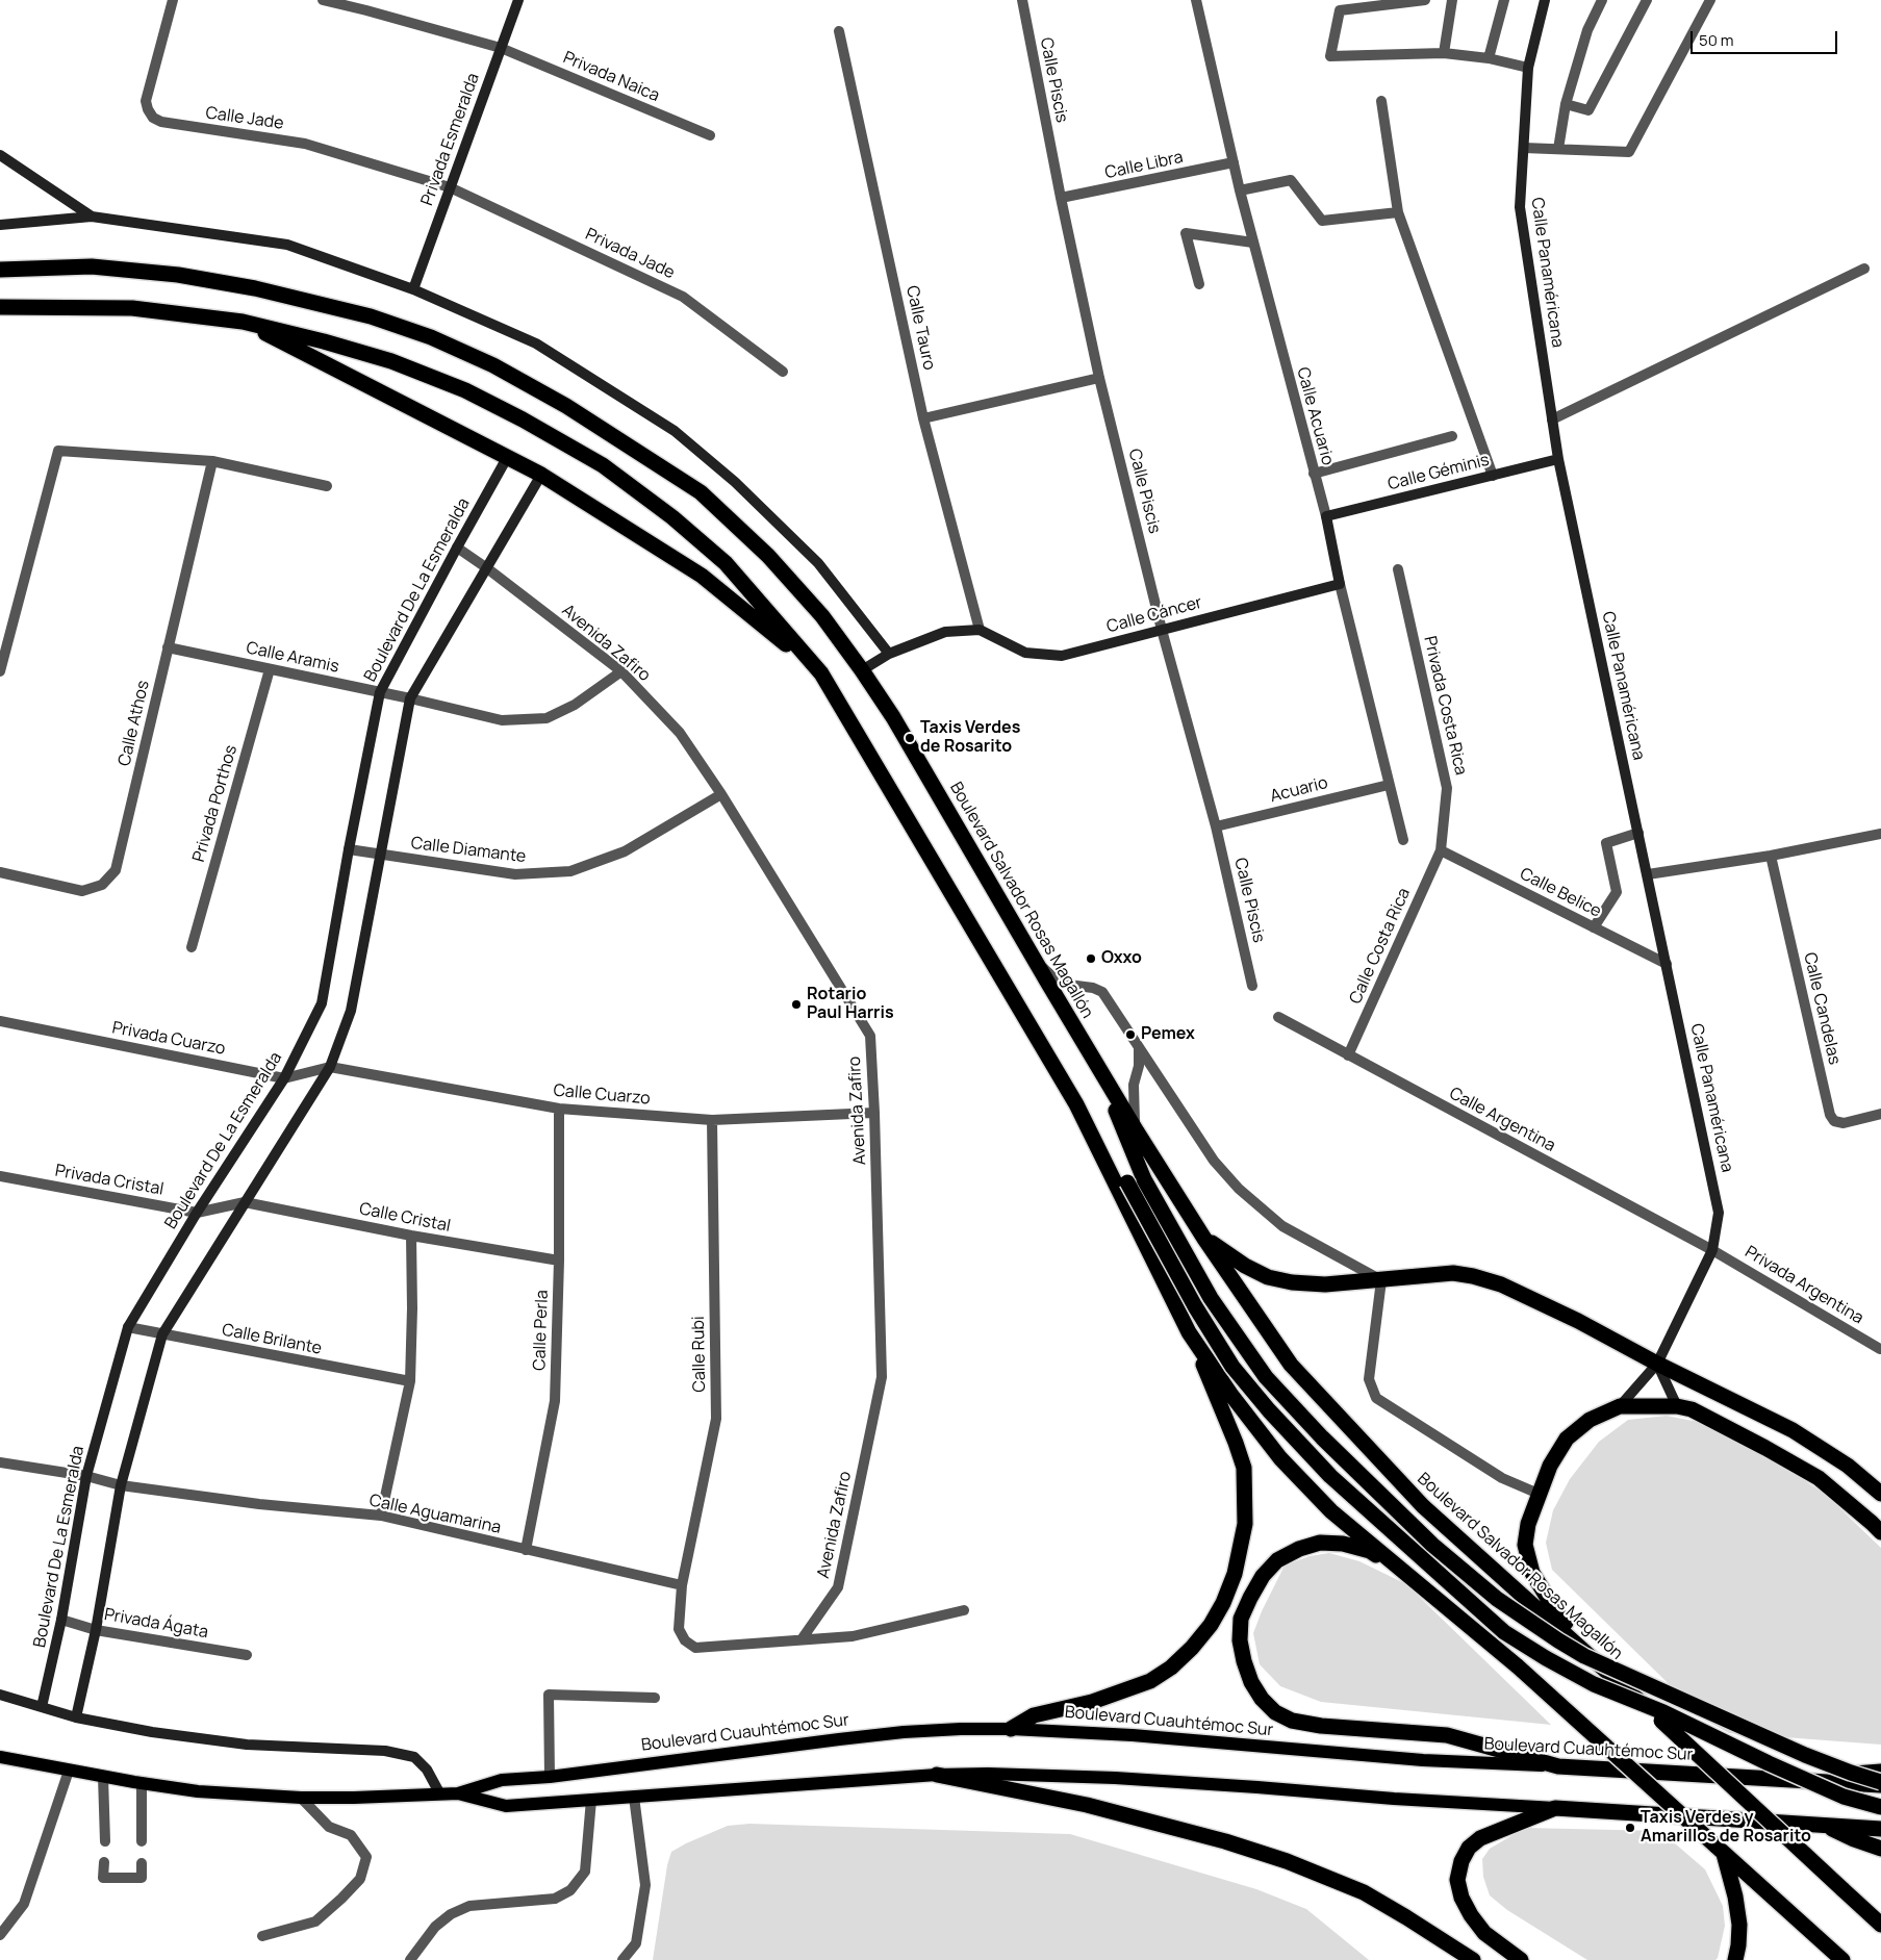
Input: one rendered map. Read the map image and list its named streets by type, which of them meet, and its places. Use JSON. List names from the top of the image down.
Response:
{
  "streets": {
    "highway": ["Boulevard Salvador Rosas Magallón", "Boulevard Cuauhtémoc Sur"],
    "street": [
      "Privada Naica",
      "Calle Piscis",
      "Calle Jade",
      "Privada Esmeralda",
      "Calle Libra",
      "Privada Jade",
      "Calle Panaméricana",
      "Calle Tauro",
      "Calle Acuario",
      "Calle Géminis",
      "Boulevard De La Esmeralda",
      "Calle Cáncer",
      "Avenida Zafiro",
      "Calle Aramis",
      "Privada Costa Rica",
      "Calle Athos",
      "Acuario",
      "Privada Porthos",
      "Calle Diamante",
      "Calle Belice",
      "Calle Costa Rica",
      "Calle Candelas",
      "Privada Cuarzo",
      "Calle Cuarzo",
      "Calle Argentina",
      "Privada Cristal",
      "Calle Cristal",
      "Privada Argentina",
      "Calle Perla",
      "Calle Brilante",
      "Calle Rubi",
      "Calle Aguamarina",
      "Privada Ágata"
    ]
  },
  "crossings": [
    ["Privada Naica", "Privada Esmeralda"],
    ["Calle Piscis", "Calle Libra"],
    ["Calle Piscis", "Calle Cáncer"],
    ["Calle Piscis", "Acuario"],
    ["Calle Jade", "Privada Esmeralda"],
    ["Calle Jade", "Privada Jade"],
    ["Privada Esmeralda", "Privada Jade"],
    ["Calle Libra", "Calle Acuario"],
    ["Calle Panaméricana", "Calle Géminis"],
    ["Calle Panaméricana", "Calle Belice"],
    ["Calle Panaméricana", "Calle Argentina"],
    ["Calle Panaméricana", "Privada Argentina"],
    ["Calle Tauro", "Calle Cáncer"],
    ["Calle Acuario", "Calle Géminis"],
    ["Calle Acuario", "Calle Cáncer"],
    ["Calle Acuario", "Acuario"],
    ["Boulevard De La Esmeralda", "Avenida Zafiro"],
    ["Boulevard De La Esmeralda", "Calle Aramis"],
    ["Boulevard De La Esmeralda", "Calle Diamante"],
    ["Boulevard De La Esmeralda", "Privada Cuarzo"],
    ["Boulevard De La Esmeralda", "Privada Cristal"],
    ["Boulevard De La Esmeralda", "Calle Brilante"],
    ["Boulevard De La Esmeralda", "Calle Aguamarina"],
    ["Boulevard De La Esmeralda", "Privada Ágata"],
    ["Avenida Zafiro", "Calle Aramis"],
    ["Avenida Zafiro", "Calle Diamante"],
    ["Avenida Zafiro", "Calle Cuarzo"],
    ["Calle Aramis", "Calle Athos"],
    ["Calle Aramis", "Privada Porthos"],
    ["Privada Costa Rica", "Calle Belice"],
    ["Privada Costa Rica", "Calle Costa Rica"],
    ["Calle Belice", "Calle Costa Rica"],
    ["Calle Costa Rica", "Calle Argentina"],
    ["Privada Cuarzo", "Calle Cuarzo"],
    ["Calle Cuarzo", "Calle Perla"],
    ["Calle Cuarzo", "Calle Rubi"],
    ["Calle Argentina", "Privada Argentina"],
    ["Privada Cristal", "Calle Cristal"],
    ["Calle Cristal", "Calle Perla"],
    ["Calle Perla", "Calle Aguamarina"],
    ["Calle Rubi", "Calle Aguamarina"]
  ],
  "places": [
    "Taxis Verdes de Rosarito",
    "Oxxo",
    "Rotario Paul Harris",
    "Pemex",
    "Taxis Verdes y Amarillos de Rosarito"
  ],
  "scale_bar": "50 m"
}
